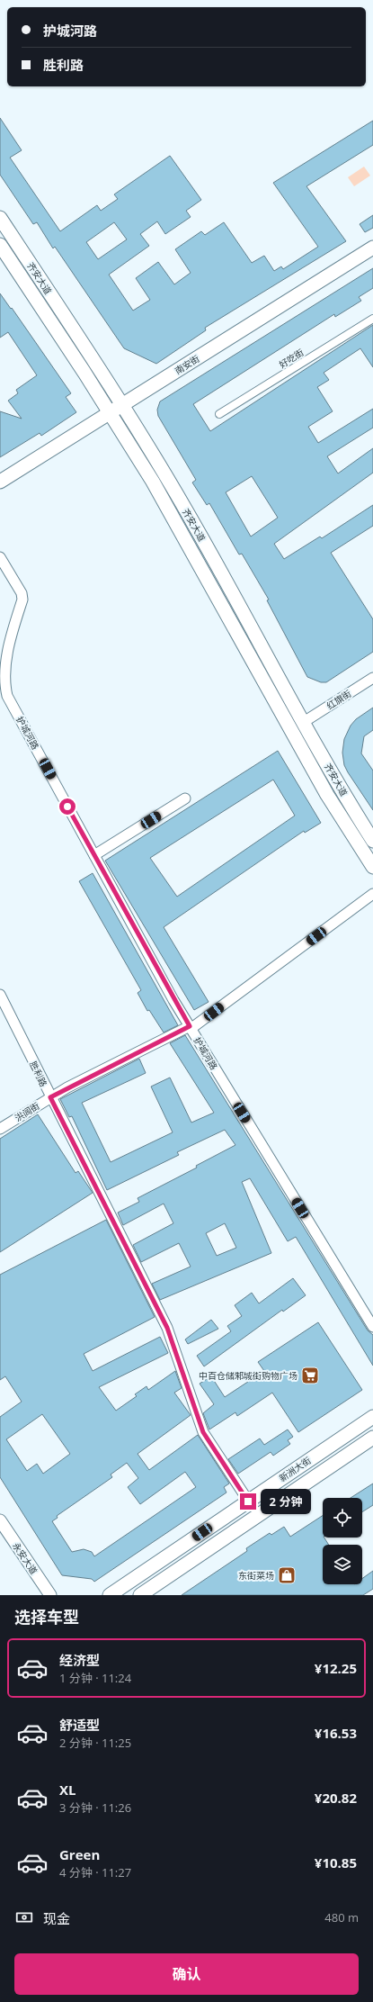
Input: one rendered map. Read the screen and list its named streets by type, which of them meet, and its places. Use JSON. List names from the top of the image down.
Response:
{
  "streets": {
    "main road": ["齐安大道", "南安街", "新洲大街"],
    "street": [
      "好吃街",
      "红旗街",
      "护城河路",
      "胜利路",
      "洪闾街",
      "永安大道"
    ]
  },
  "crossings": [
    ["齐安大道", "南安街"],
    ["齐安大道", "红旗街"],
    ["护城河路", "洪闾街"],
    ["胜利路", "洪闾街"],
    ["胜利路", "新洲大街"]
  ],
  "places": {
    "supermarket": ["中百仓储邾城街购物广场"],
    "shop": ["东街菜场"]
  },
  "page": {
    "banner": ["护城河路", "胜利路"],
    "bubble": "2 分钟",
    "heading": "选择车型",
    "list": [
      {
        "name": "经济型",
        "note": "1 分钟 · 11:24",
        "value": "¥12.25"
      },
      {
        "name": "舒适型",
        "note": "2 分钟 · 11:25",
        "value": "¥16.53"
      },
      {
        "name": "XL",
        "note": "3 分钟 · 11:26",
        "value": "¥20.82"
      },
      {
        "name": "Green",
        "note": "4 分钟 · 11:27",
        "value": "¥10.85"
      }
    ],
    "pay": ["现金", "480 m"],
    "buttons": "确认"
  }
}
